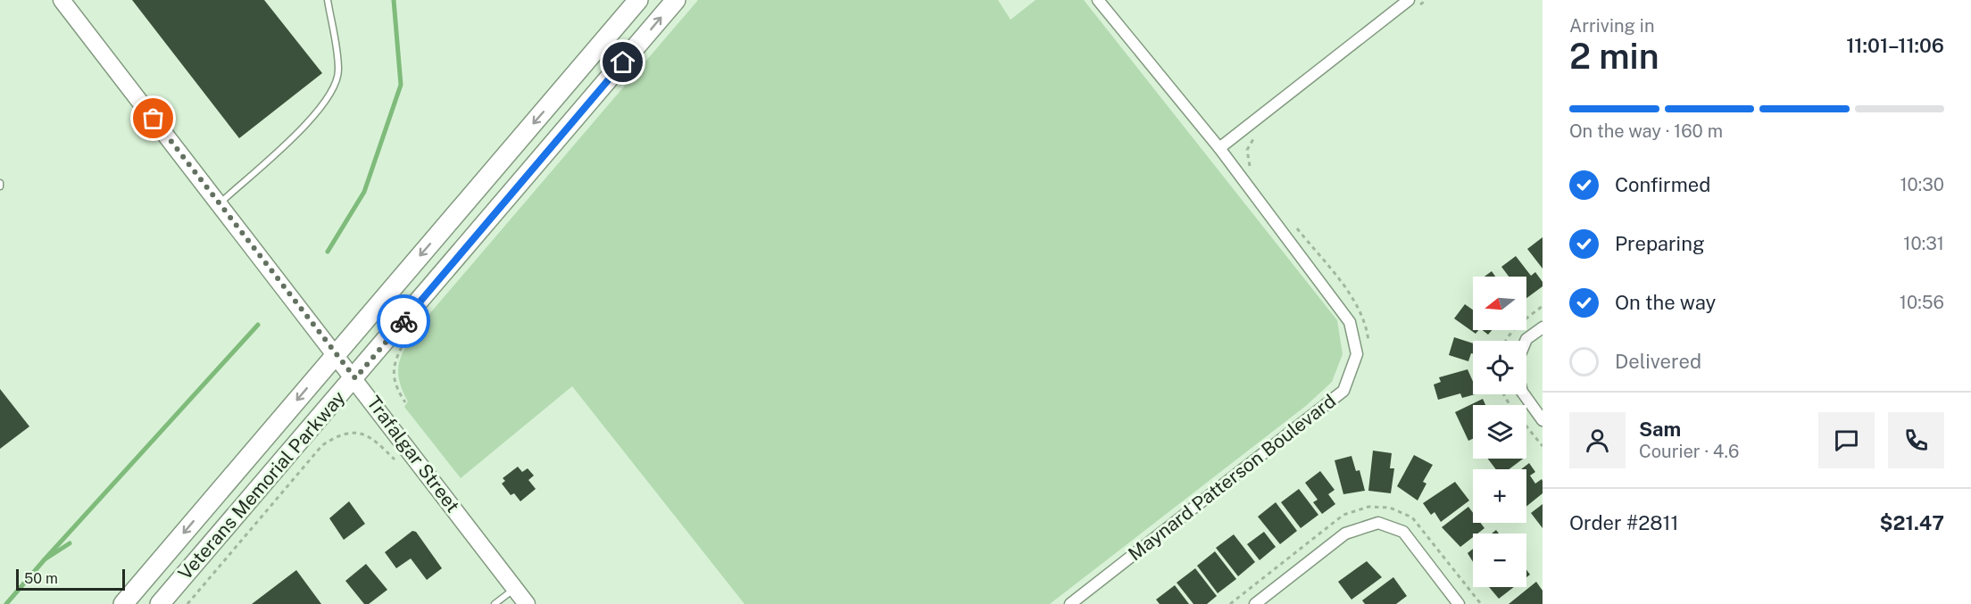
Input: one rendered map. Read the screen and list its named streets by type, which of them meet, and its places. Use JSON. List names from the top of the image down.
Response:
{
  "streets": {
    "highway": ["Veterans Memorial Parkway"],
    "main road": ["Trafalgar Street"],
    "street": ["Maynard Patterson Boulevard"]
  },
  "crossings": [
    ["Trafalgar Street", "Veterans Memorial Parkway"]
  ],
  "scale_bar": "50 m",
  "north": "left",
  "page": {
    "heading": ["2 min", "Arriving in", "11:01–11:06"],
    "panel": [
      "Sam",
      "Courier · 4.6",
      "Order #2811",
      "$21.47"
    ],
    "bar": "On the way · 160 m",
    "list": [
      ["Confirmed", "10:30"],
      ["Preparing", "10:31"],
      ["On the way", "10:56"],
      "Delivered"
    ],
    "map_buttons": ["+", "−"],
    "scale": "50 m"
  }
}
